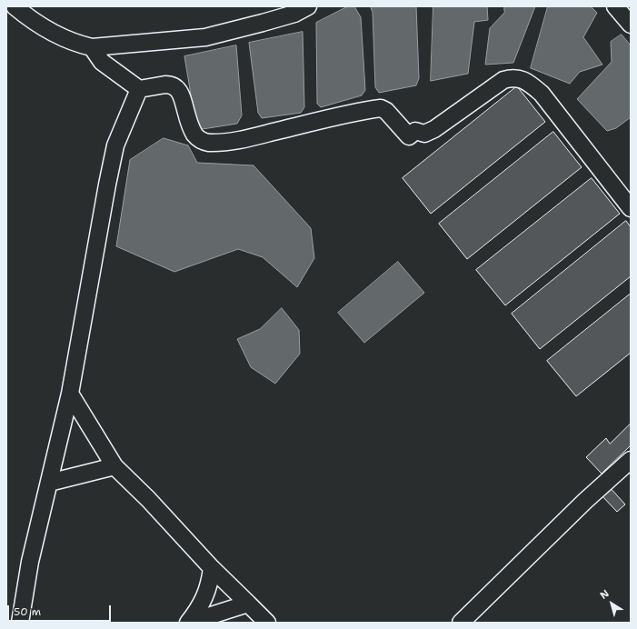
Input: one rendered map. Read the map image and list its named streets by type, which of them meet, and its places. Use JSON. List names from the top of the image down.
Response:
{
  "scale_bar": "50 m",
  "north": "top left"
}
